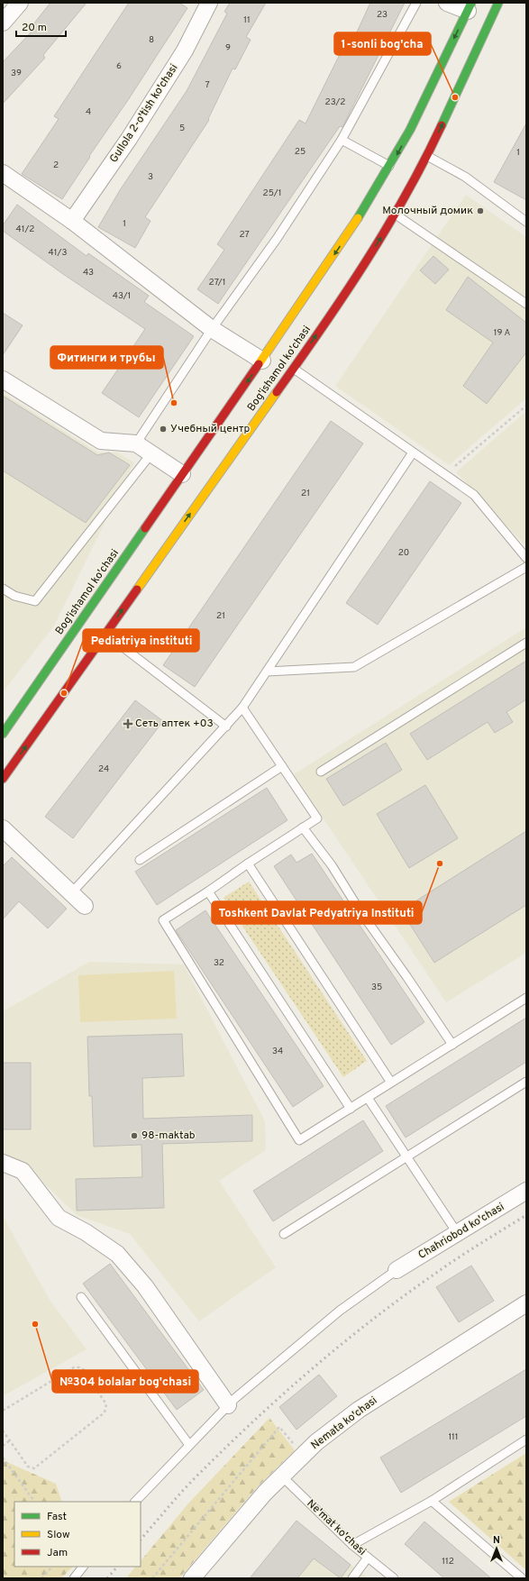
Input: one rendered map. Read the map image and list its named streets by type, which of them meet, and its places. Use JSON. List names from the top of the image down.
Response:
{
  "streets": {
    "main road": ["Bog'ishamol ko'chasi"],
    "street": ["Gullola 2-o'tish ko'chasi", "Chahriobod ko'chasi", "Nemata ko'chasi"],
    "lane": ["Ne'mat ko'chasi"]
  },
  "crossings": [
    ["Nemata ko'chasi", "Ne'mat ko'chasi"]
  ],
  "places": {
    "other": [
      "1-sonli bog'cha",
      "Молочный домик",
      "Фитинги и трубы",
      "Учебный центр",
      "Pediatriya instituti",
      "Toshkent Davlat Pedyatriya Instituti",
      "98-maktab",
      "№304 bolalar bog'chasi"
    ],
    "health": ["Сеть аптек +03"]
  },
  "house_numbers": [
    "23",
    "11",
    "8",
    "9",
    "6",
    "39",
    "7",
    "23/2",
    "4",
    "5",
    "25",
    "1",
    "2",
    "3",
    "25/1",
    "1",
    "41/2",
    "27",
    "41/3",
    "43",
    "27/1",
    "43/1",
    "19 A",
    "21",
    "20",
    "21",
    "24",
    "32",
    "35",
    "34",
    "111",
    "112"
  ],
  "legend": ["Fast", "Slow", "Jam"],
  "scale_bar": "20 m",
  "north": "top"
}
